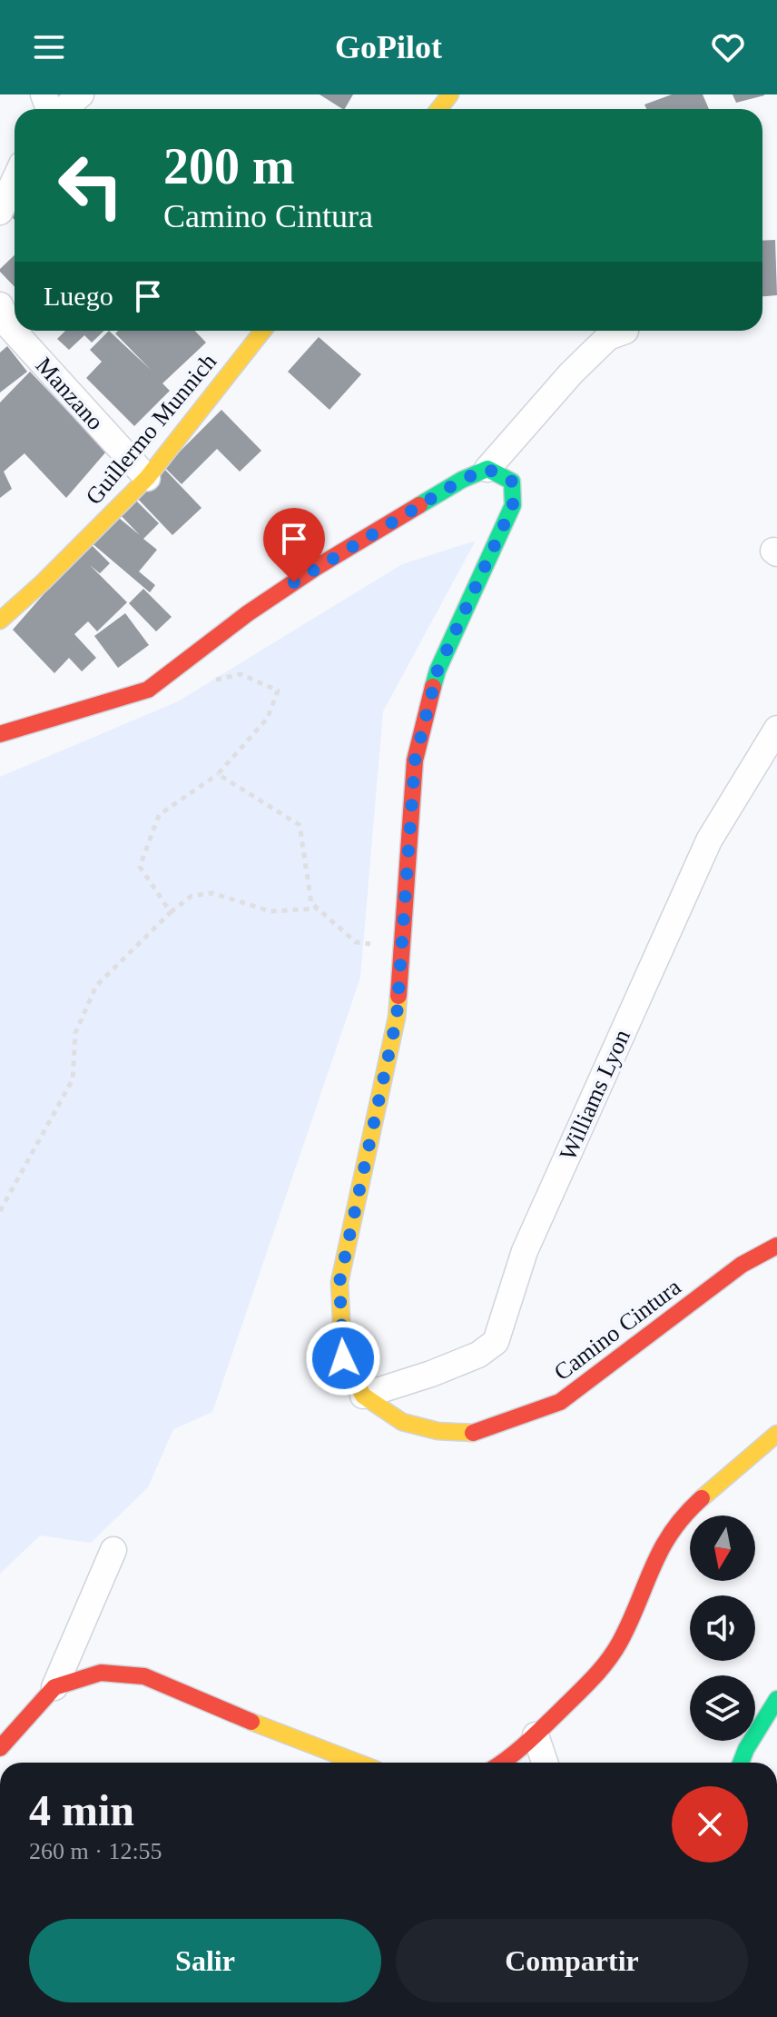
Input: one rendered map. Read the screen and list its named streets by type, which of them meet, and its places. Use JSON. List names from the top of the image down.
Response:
{
  "streets": {
    "main road": ["Guillermo Munnich", "Camino Cintura"],
    "street": ["Manzano", "Williams Lyon"]
  },
  "crossings": [
    ["Manzano", "Guillermo Munnich"],
    ["Williams Lyon", "Camino Cintura"]
  ],
  "north": "bottom",
  "page": {
    "header": "GoPilot",
    "turn": ["200 m", "Camino Cintura"],
    "then": "Luego",
    "heading": ["4 min", "260 m · 12:55"],
    "buttons": ["Salir", "Compartir"]
  }
}
